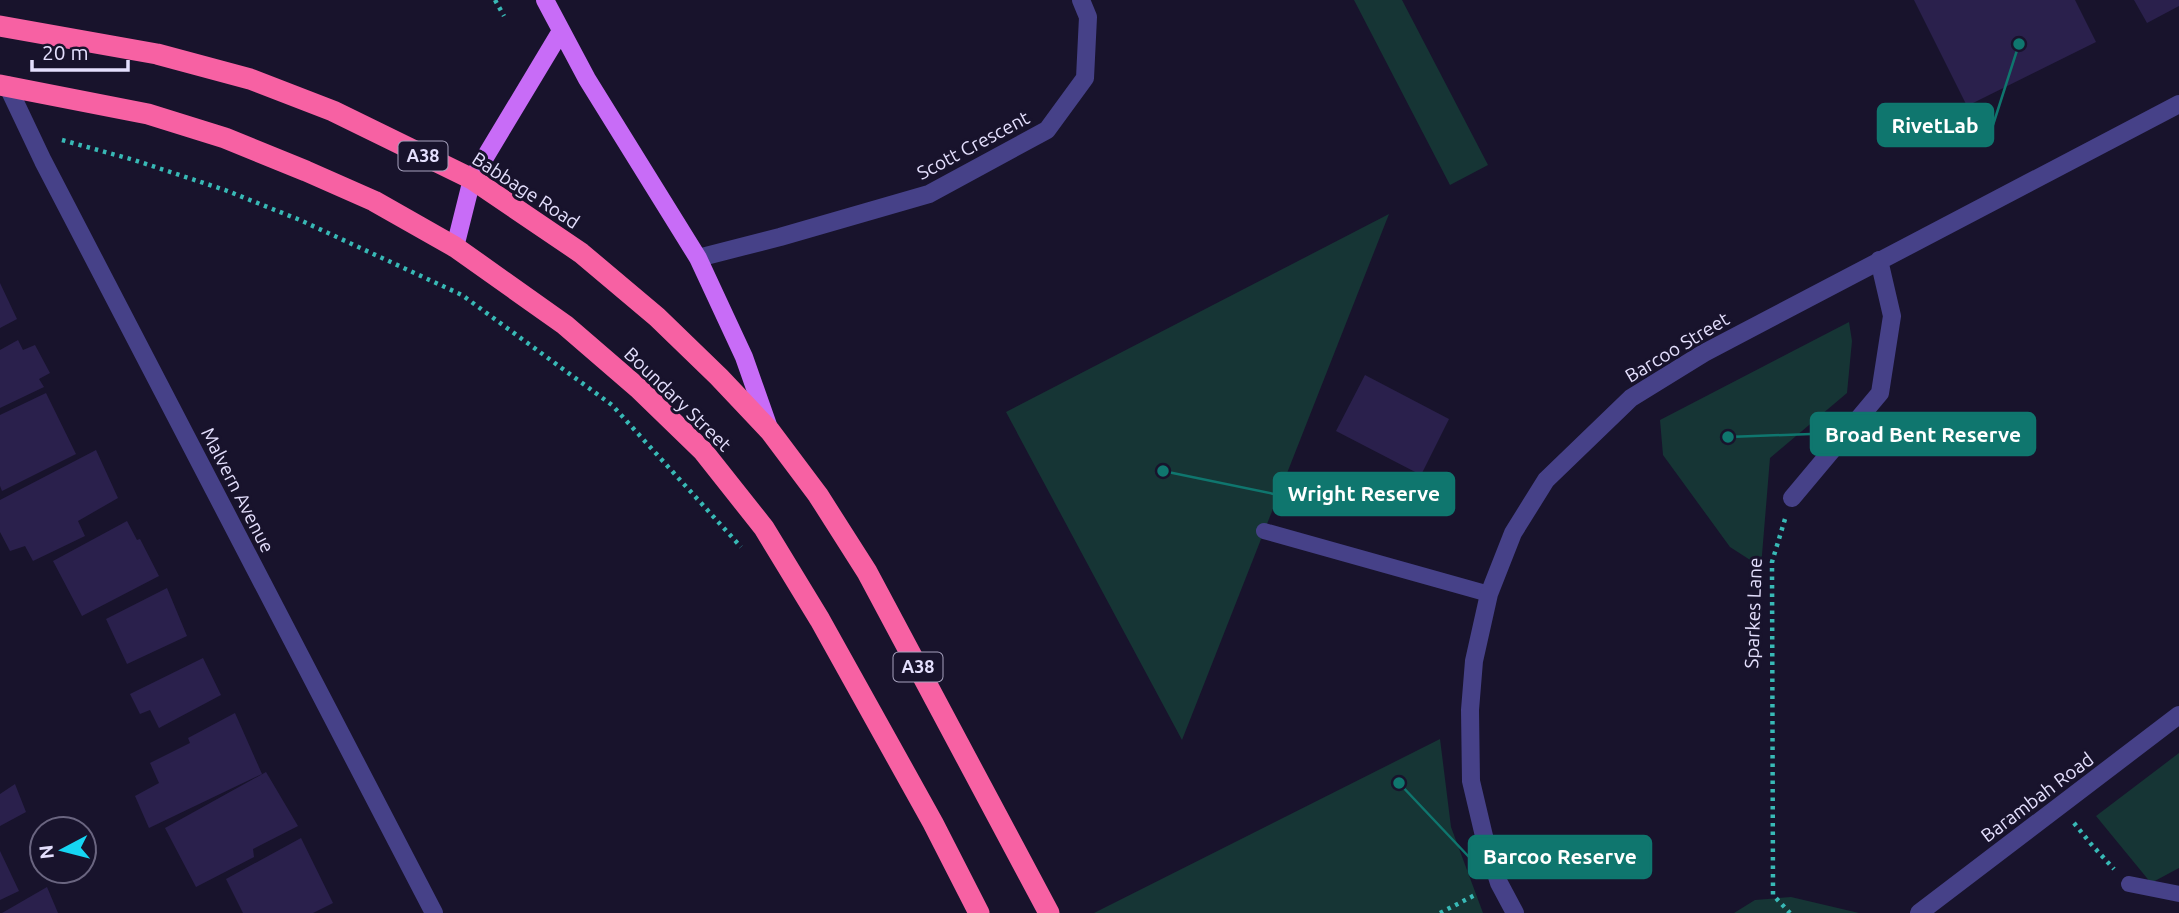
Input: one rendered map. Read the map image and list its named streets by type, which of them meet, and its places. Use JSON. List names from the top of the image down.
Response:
{
  "streets": {
    "highway": ["A38", "Babbage Road", "Boundary Street"],
    "street": [
      "Scott Crescent",
      "Barcoo Street",
      "Malvern Avenue",
      "Barambah Road"
    ],
    "path": ["Sparkes Lane"]
  },
  "crossings": [
    ["A38", "Babbage Road"]
  ],
  "places": [
    "RivetLab",
    "Broad Bent Reserve",
    "Wright Reserve",
    "Barcoo Reserve"
  ],
  "scale_bar": "20 m",
  "north": "left"
}
